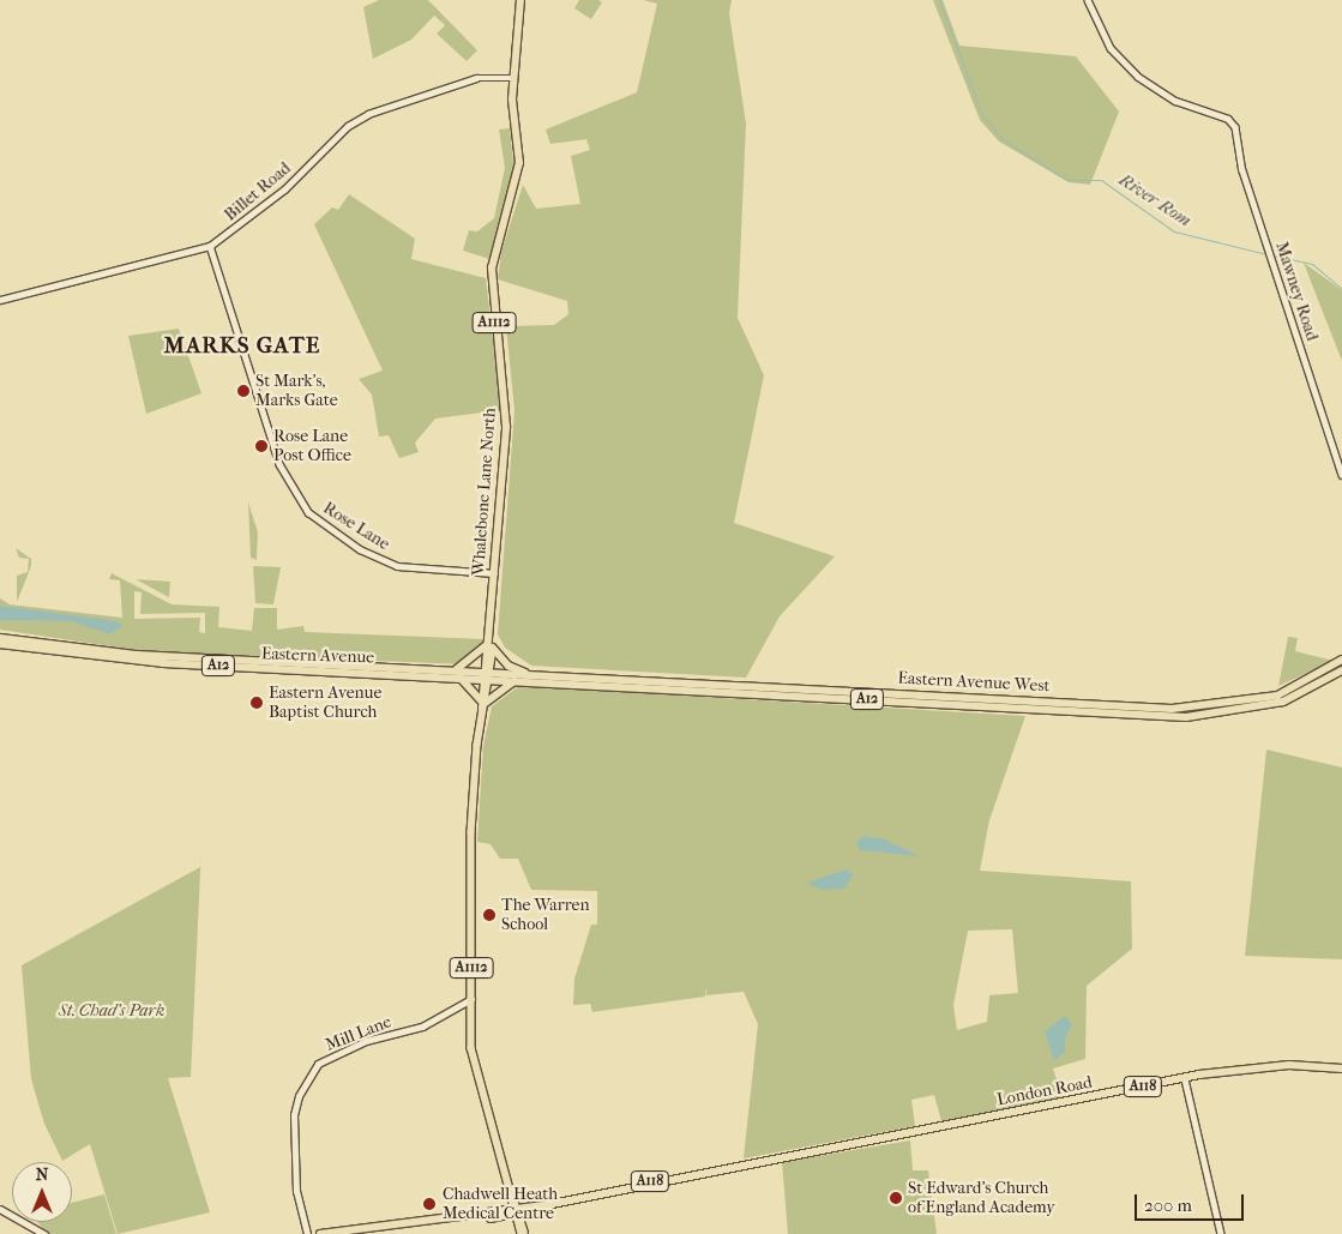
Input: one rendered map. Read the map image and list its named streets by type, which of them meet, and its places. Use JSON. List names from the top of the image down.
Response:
{
  "streets": {
    "highway": ["Eastern Avenue", "A12", "Eastern Avenue West"],
    "main road": [
      "A1112",
      "Whalebone Lane North",
      "A118",
      "London Road"
    ],
    "street": [
      "Billet Road",
      "Mawney Road",
      "Rose Lane",
      "Mill Lane"
    ]
  },
  "crossings": [
    ["Billet Road", "Whalebone Lane North"],
    ["Billet Road", "Rose Lane"],
    ["A1112", "Whalebone Lane North"],
    ["A1112", "Eastern Avenue"],
    ["A1112", "A118"],
    ["A1112", "London Road"],
    ["Whalebone Lane North", "Rose Lane"],
    ["Whalebone Lane North", "Eastern Avenue"],
    ["Whalebone Lane North", "A12"],
    ["Whalebone Lane North", "Eastern Avenue West"],
    ["Whalebone Lane North", "Mill Lane"],
    ["Whalebone Lane North", "A118"],
    ["Whalebone Lane North", "London Road"],
    ["Eastern Avenue", "A12"],
    ["Eastern Avenue", "Eastern Avenue West"],
    ["A12", "Eastern Avenue West"],
    ["A118", "London Road"]
  ],
  "districts": ["MARKS GATE"],
  "water": ["River Rom"],
  "parks": ["St. Chad's Park"],
  "places": [
    "St Mark's, Marks Gate",
    "Rose Lane Post Office",
    "Eastern Avenue Baptist Church",
    "The Warren School",
    "St Edward's Church of England Academy",
    "Chadwell Heath Medical Centre"
  ],
  "scale_bar": "200 m",
  "north": "top"
}
